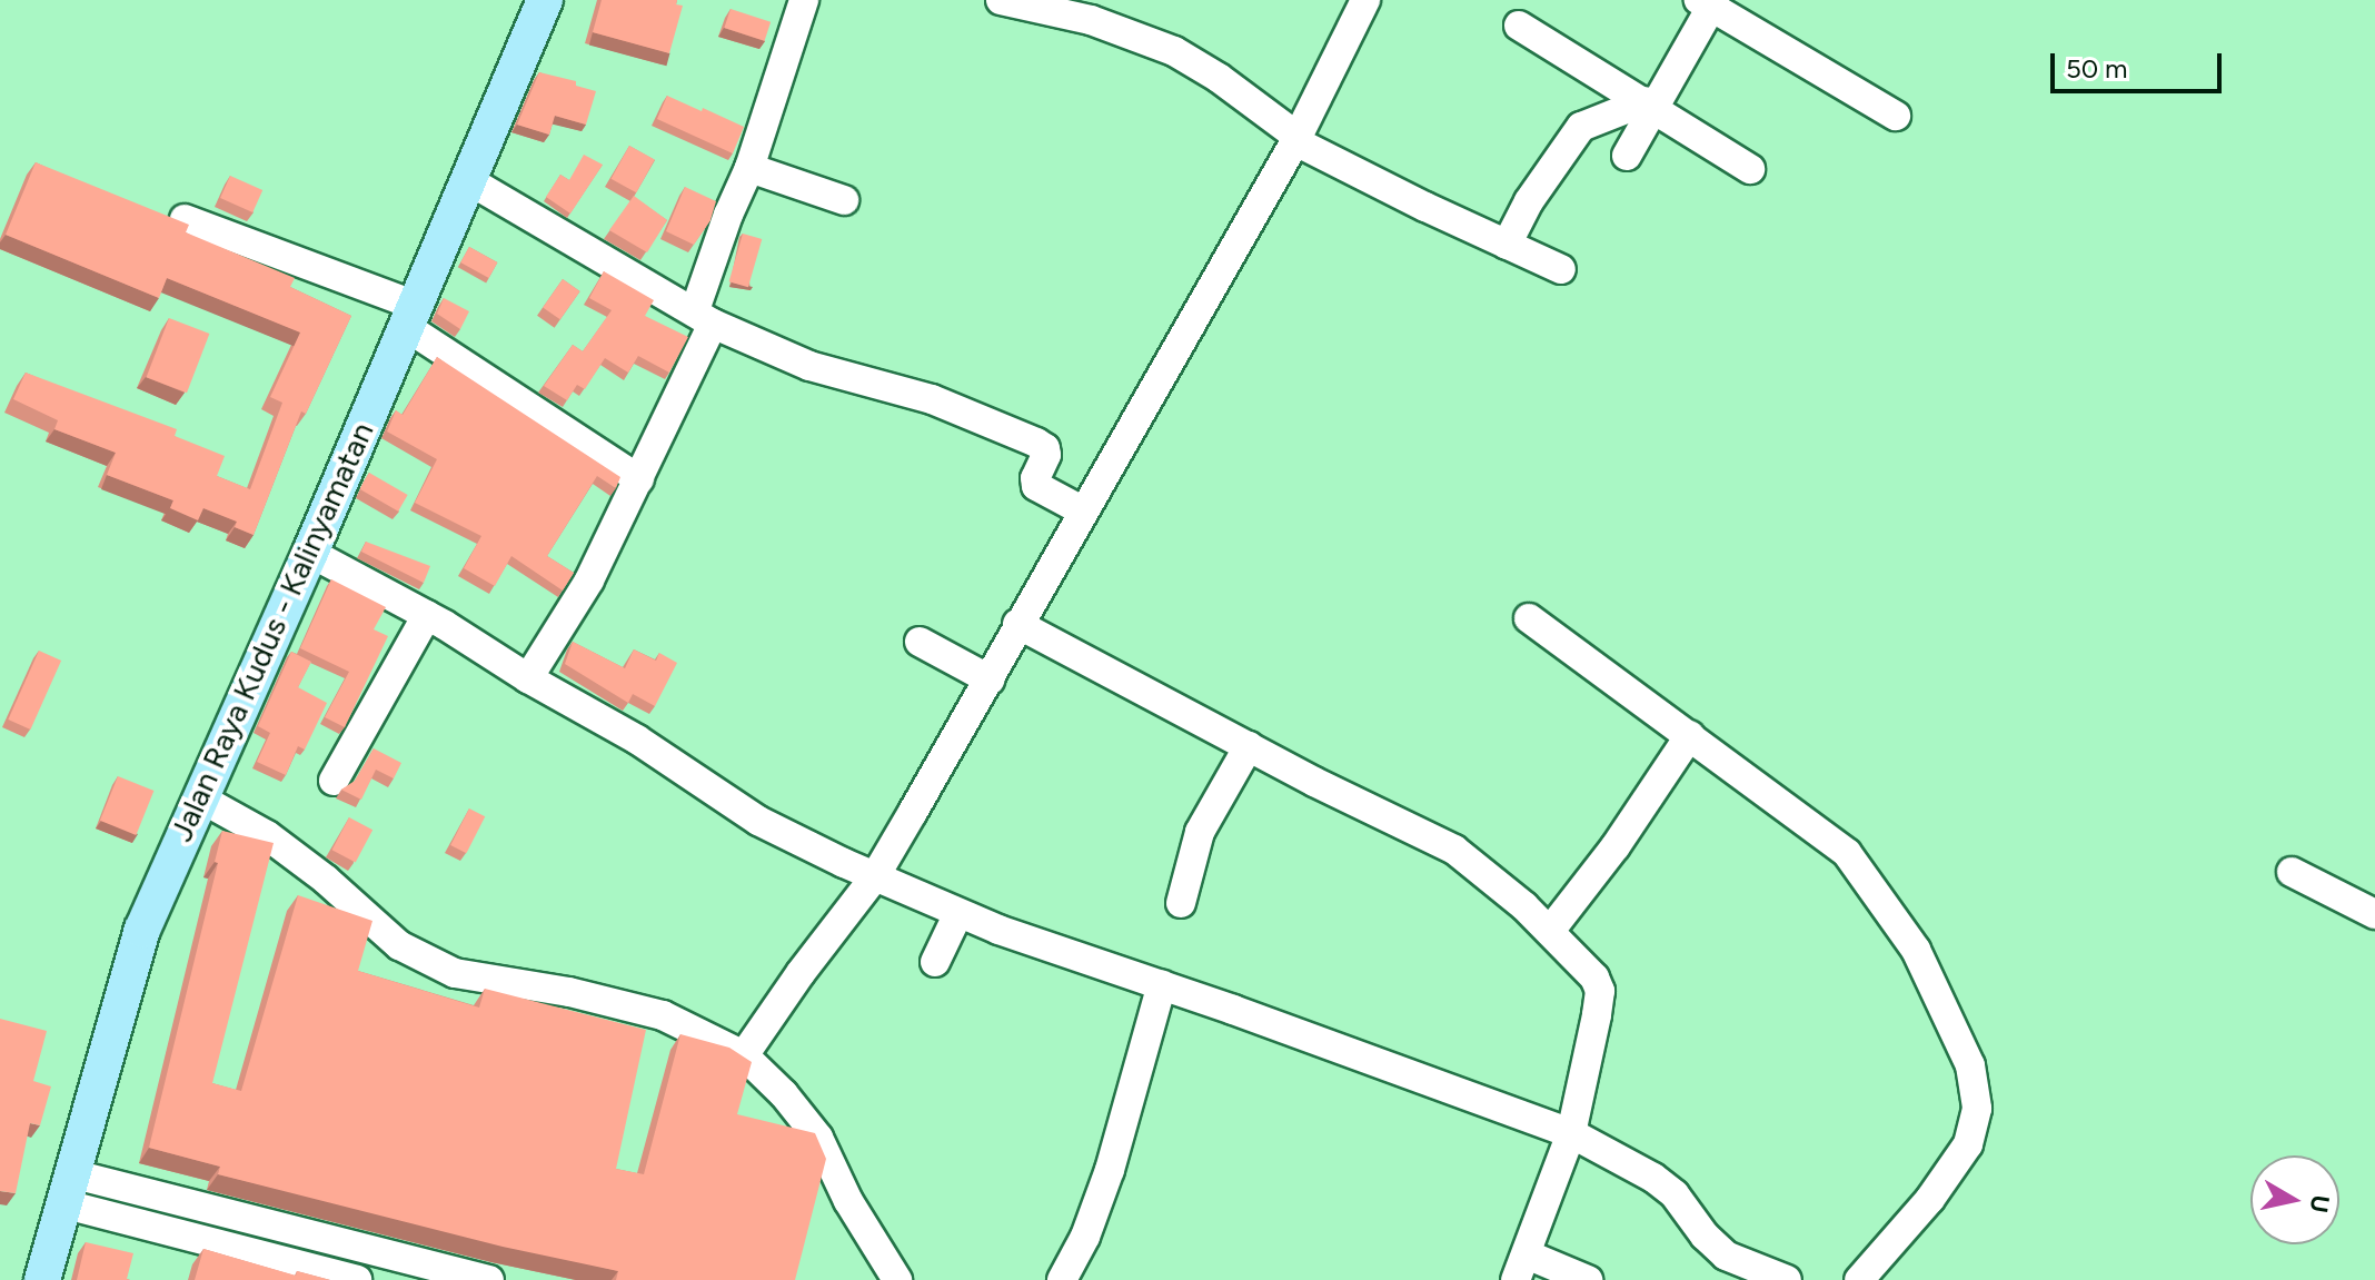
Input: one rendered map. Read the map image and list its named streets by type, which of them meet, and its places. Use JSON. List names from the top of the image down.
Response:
{
  "streets": {
    "main road": ["Jalan Raya Kudus - Kalinyamatan"]
  },
  "scale_bar": "50 m",
  "north": "right"
}
